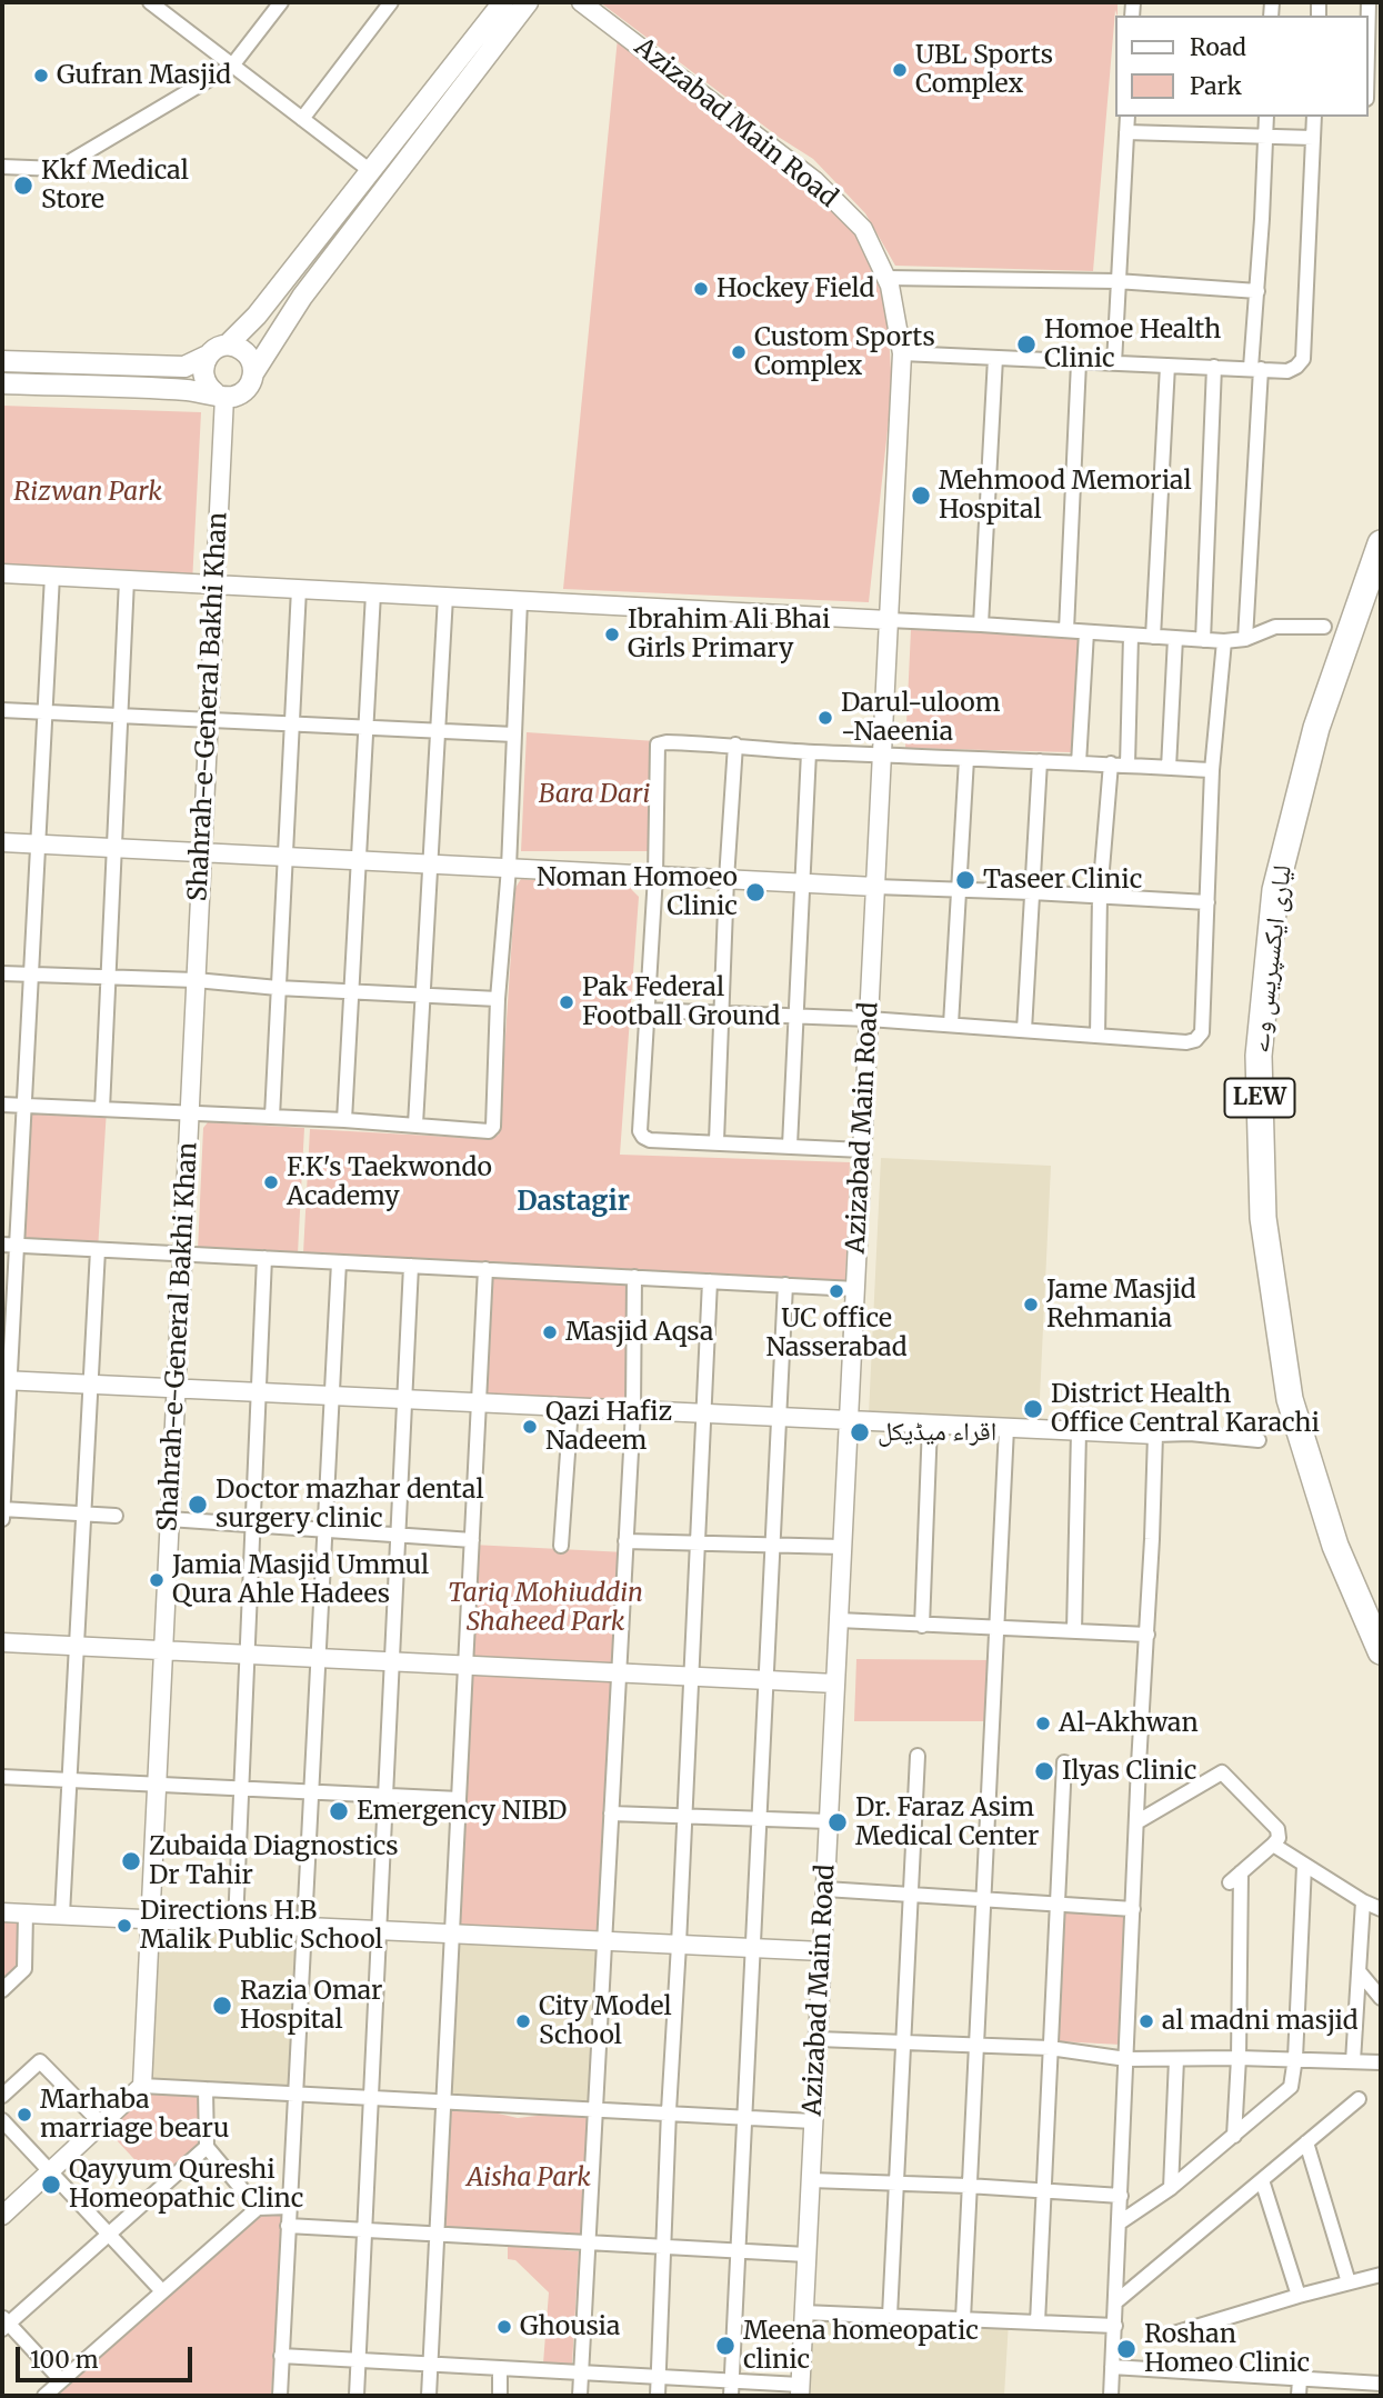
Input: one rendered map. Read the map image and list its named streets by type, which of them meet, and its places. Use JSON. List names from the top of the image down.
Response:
{
  "streets": {
    "highway": ["لیاری ایکسپریس وے", "LEW"],
    "street": ["Azizabad Main Road", "Shahrah-e-General Bakhi Khan"]
  },
  "districts": ["Dastagir"],
  "parks": [
    "Rizwan Park",
    "Bara Dari",
    "Tariq Mohiuddin Shaheed Park",
    "Aisha Park"
  ],
  "places": [
    "UBL Sports Complex",
    "Gufran Masjid",
    "Kkf Medical Store",
    "Hockey Field",
    "Homoe Health Clinic",
    "Custom Sports Complex",
    "Mehmood Memorial Hospital",
    "Ibrahim Ali Bhai Girls Primary",
    "Darul-uloom -Naeenia",
    "Taseer Clinic",
    "Noman Homoeo Clinic",
    "Pak Federal Football Ground",
    "F.K's Taekwondo Academy",
    "UC office Nasserabad",
    "Jame Masjid Rehmania",
    "Masjid Aqsa",
    "District Health Office Central Karachi",
    "Qazi Hafiz Nadeem",
    "اقراء میڈیکل",
    "Doctor mazhar dental surgery clinic",
    "Jamia Masjid Ummul Qura Ahle Hadees",
    "Al-Akhwan",
    "Ilyas Clinic",
    "Emergency NIBD",
    "Dr. Faraz Asim Medical Center",
    "Zubaida Diagnostics Dr Tahir",
    "Directions H.B Malik Public School",
    "Razia Omar Hospital",
    "City Model School",
    "al madni masjid",
    "Marhaba marriage bearu",
    "Qayyum Qureshi Homeopathic Clinc",
    "Ghousia",
    "Meena homeopatic clinic",
    "Roshan Homeo Clinic"
  ],
  "legend": ["Road", "Park"],
  "scale_bar": "100 m"
}
